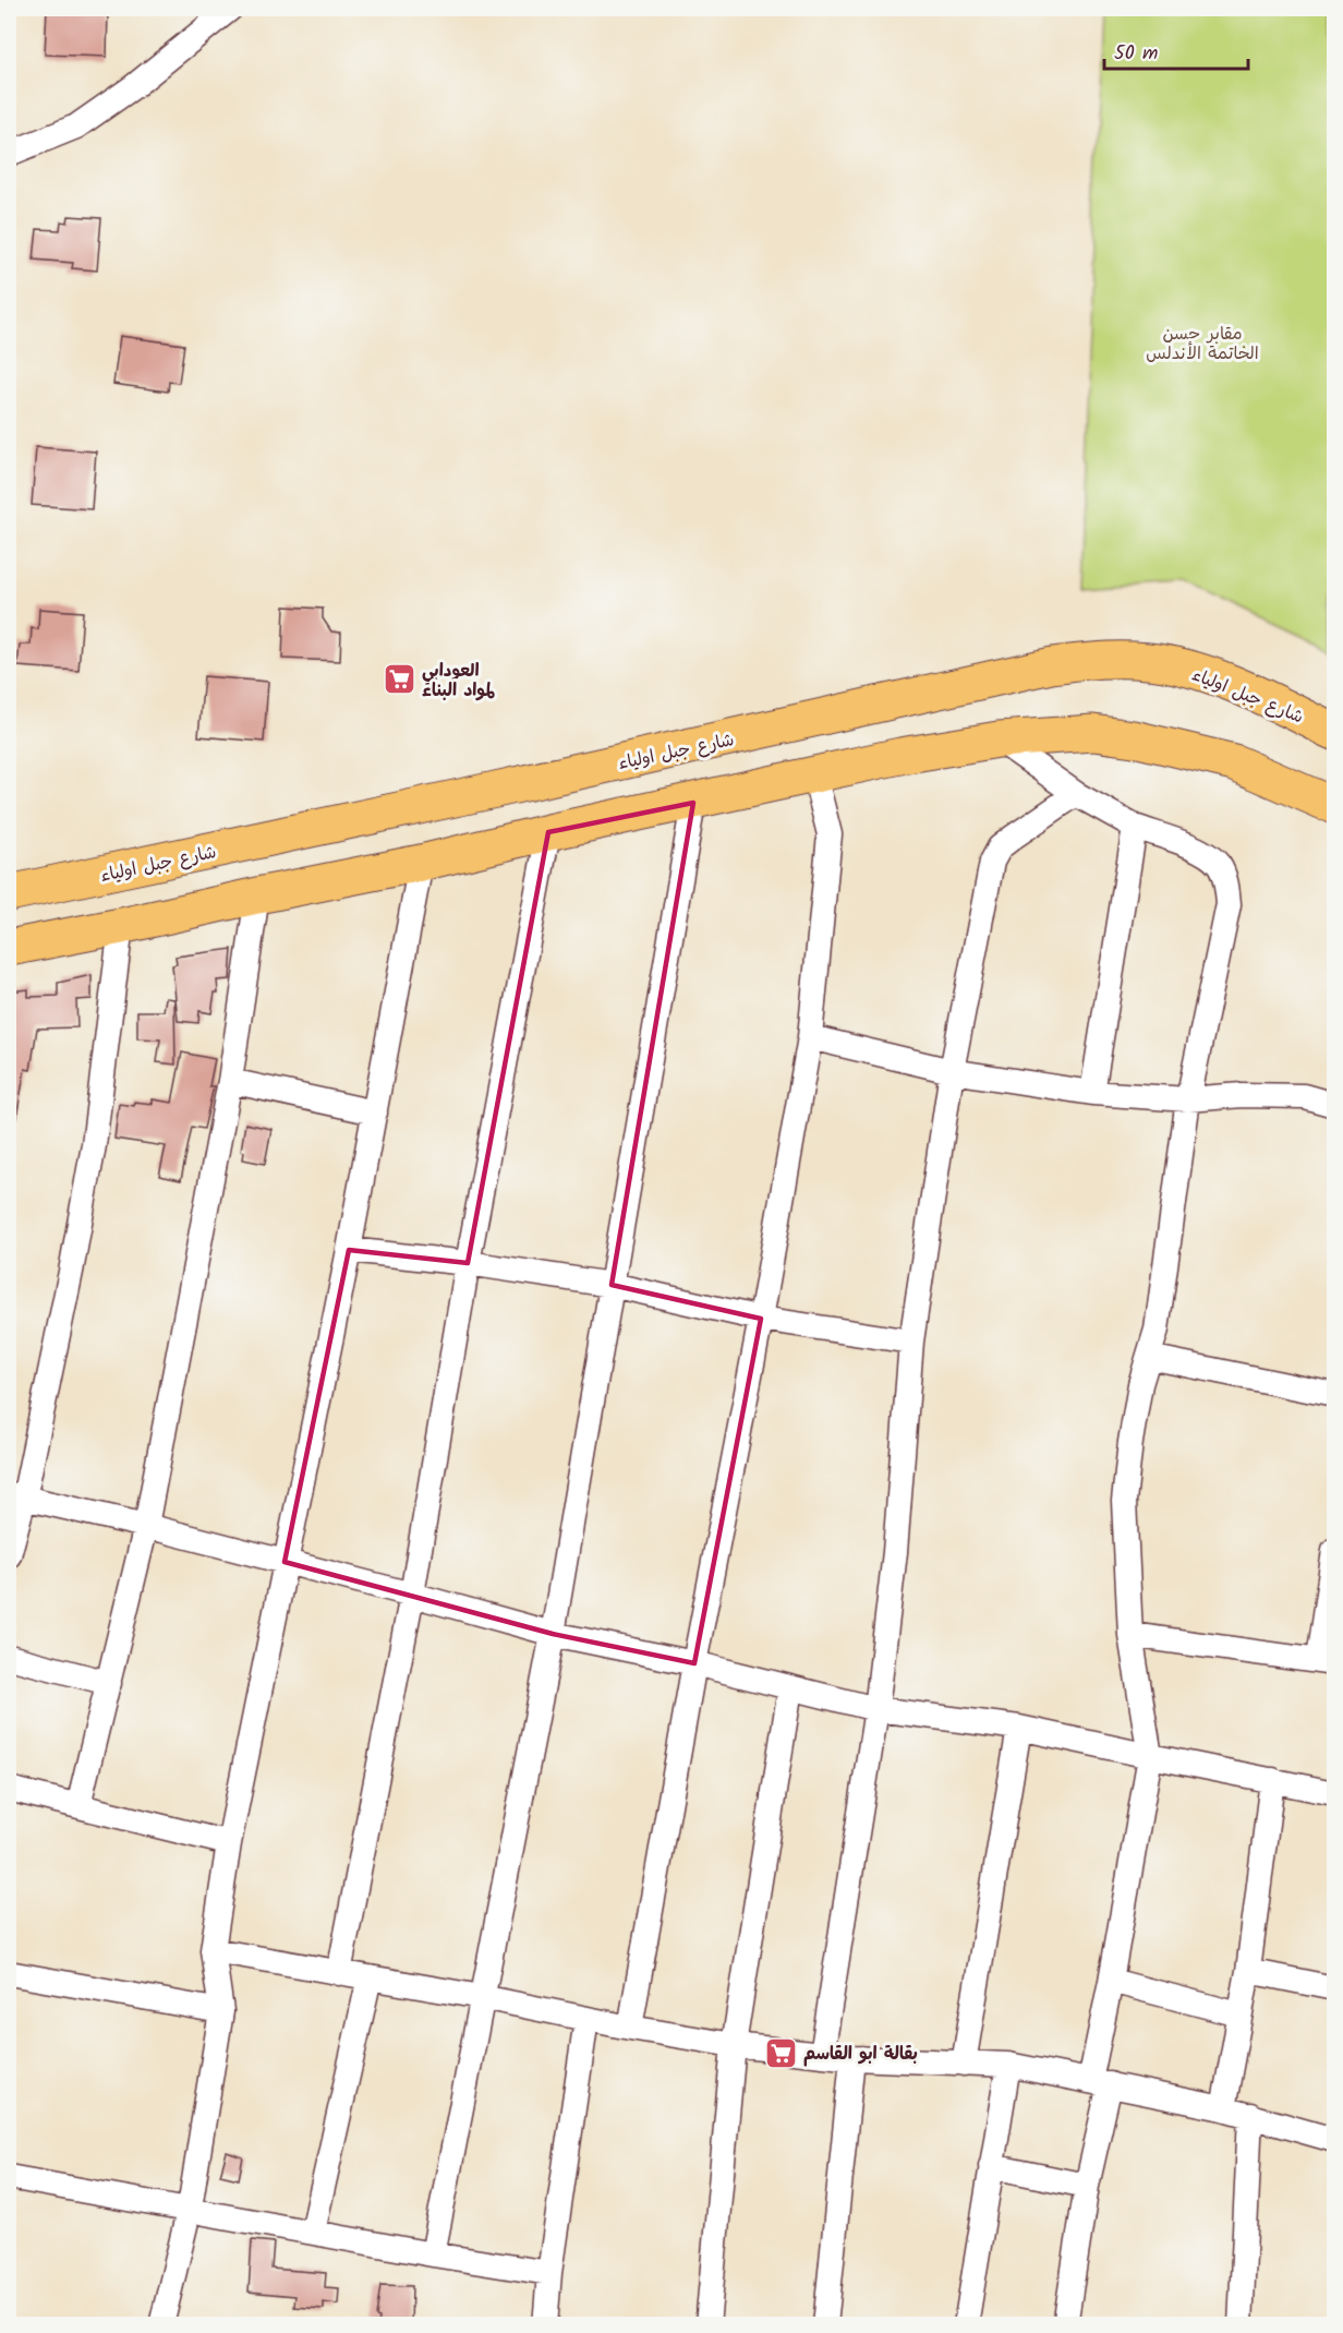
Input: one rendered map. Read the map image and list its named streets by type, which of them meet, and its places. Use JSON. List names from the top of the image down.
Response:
{
  "streets": {
    "highway": ["شارع جبل اولياء"]
  },
  "parks": ["مقابر حسن الخاتمة الأندلس"],
  "places": {
    "supermarket": ["العودابي لمواد البناء", "بقالة ابو القاسم"]
  },
  "scale_bar": "50 m"
}
